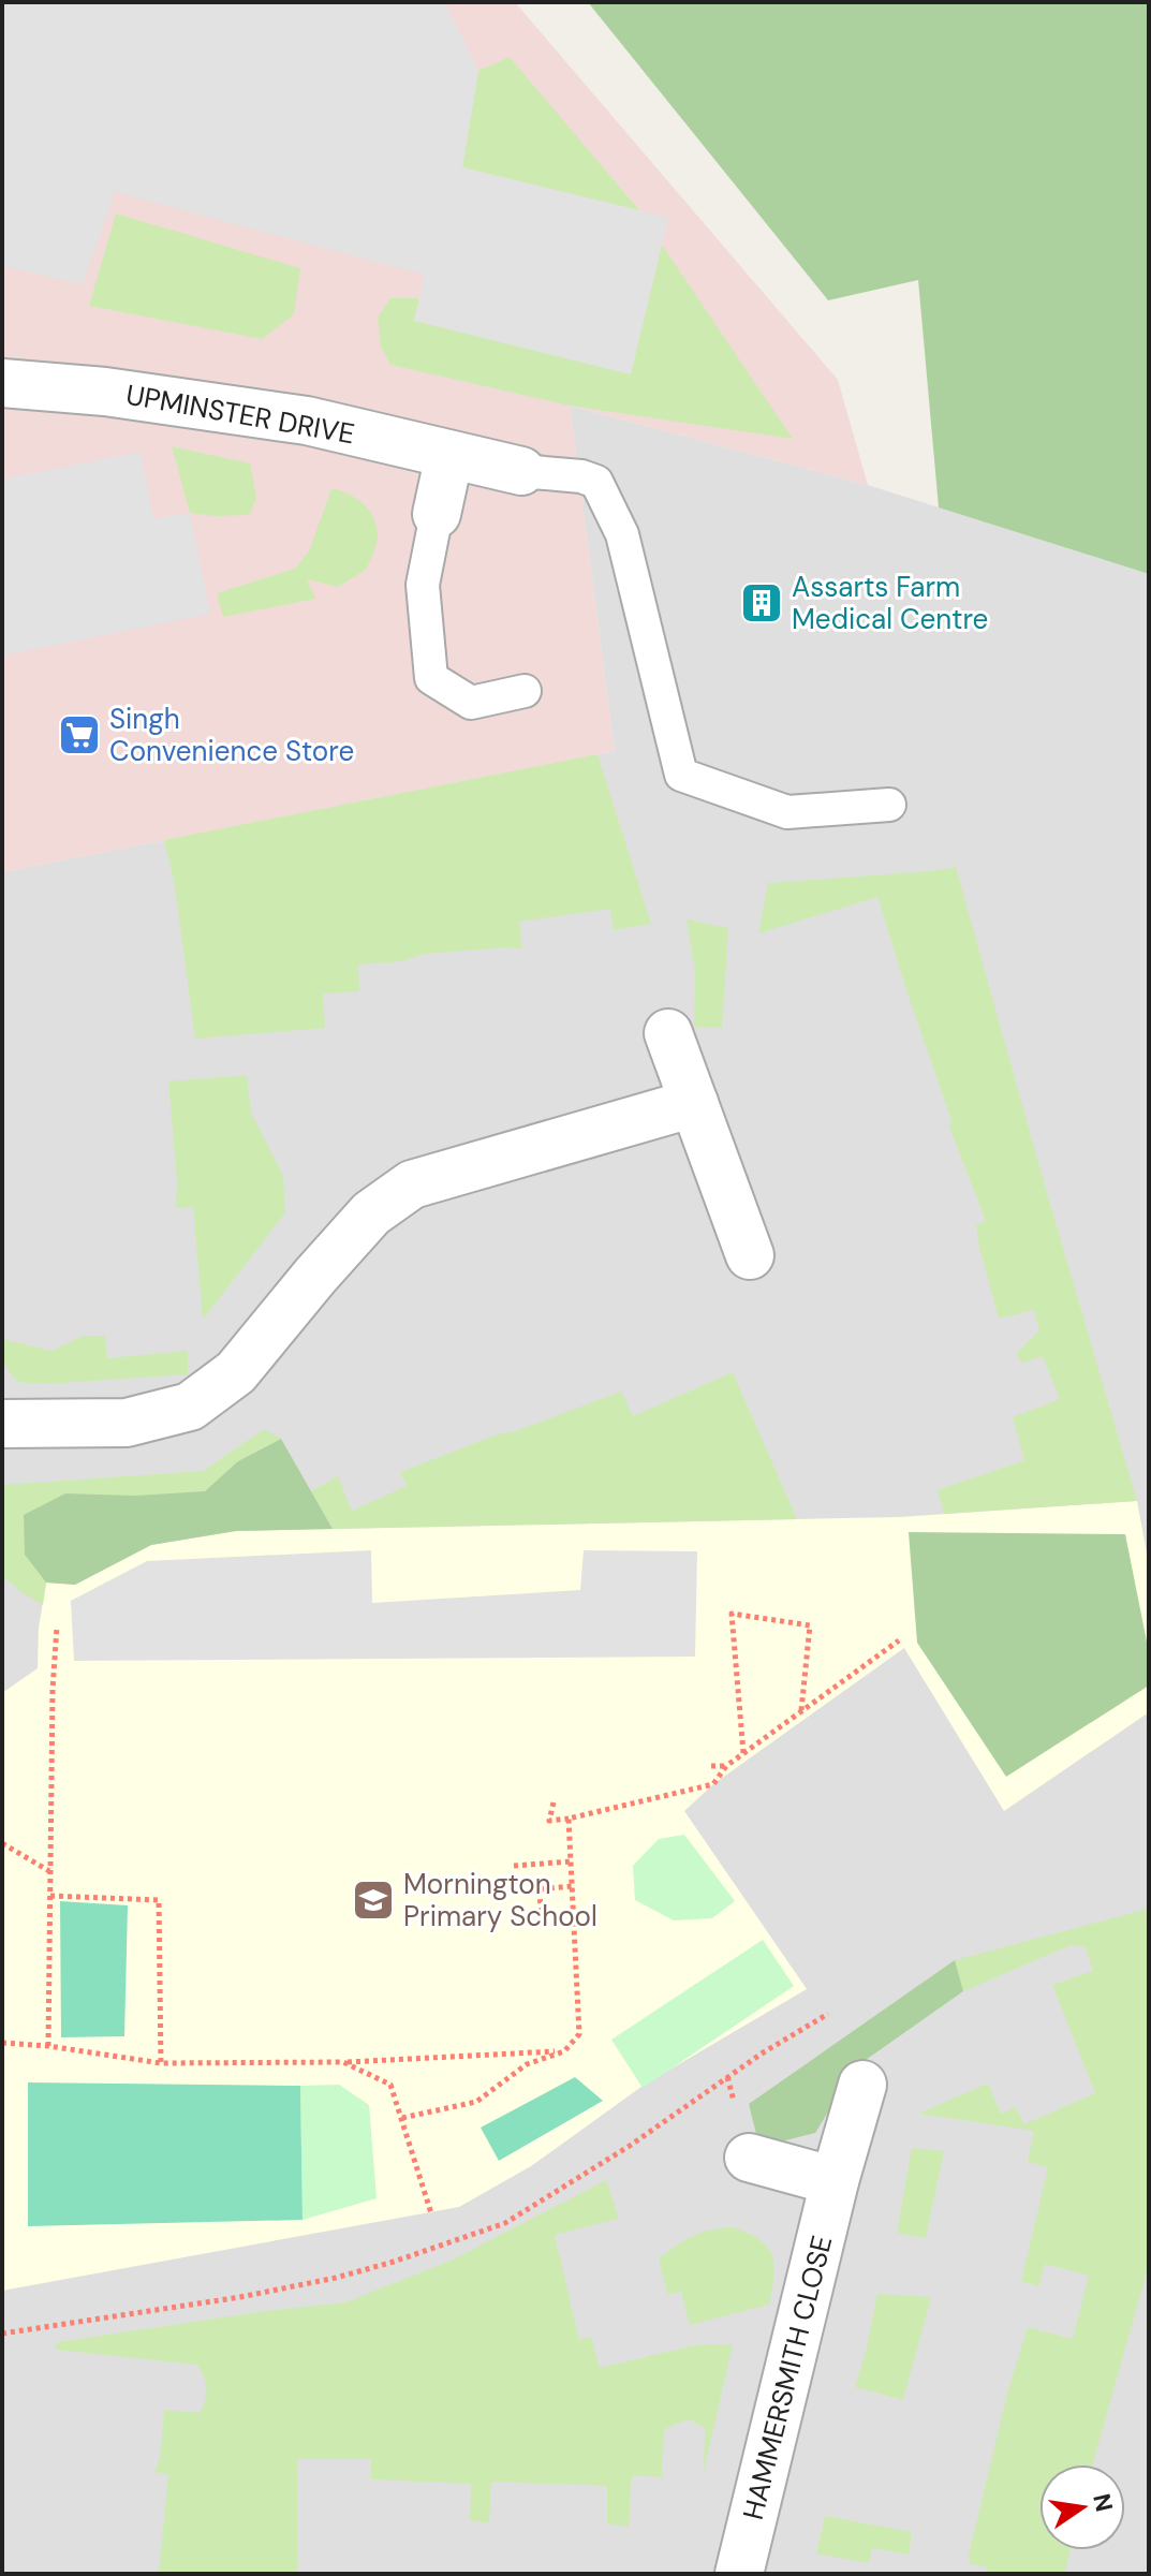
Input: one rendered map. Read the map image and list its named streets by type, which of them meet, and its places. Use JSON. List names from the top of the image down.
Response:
{
  "streets": {
    "street": ["UPMINSTER DRIVE", "HAMMERSMITH CLOSE"]
  },
  "places": {
    "building": ["Assarts Farm Medical Centre"],
    "supermarket": ["Singh Convenience Store"],
    "school or university": ["Mornington Primary School"]
  },
  "north": "right"
}
